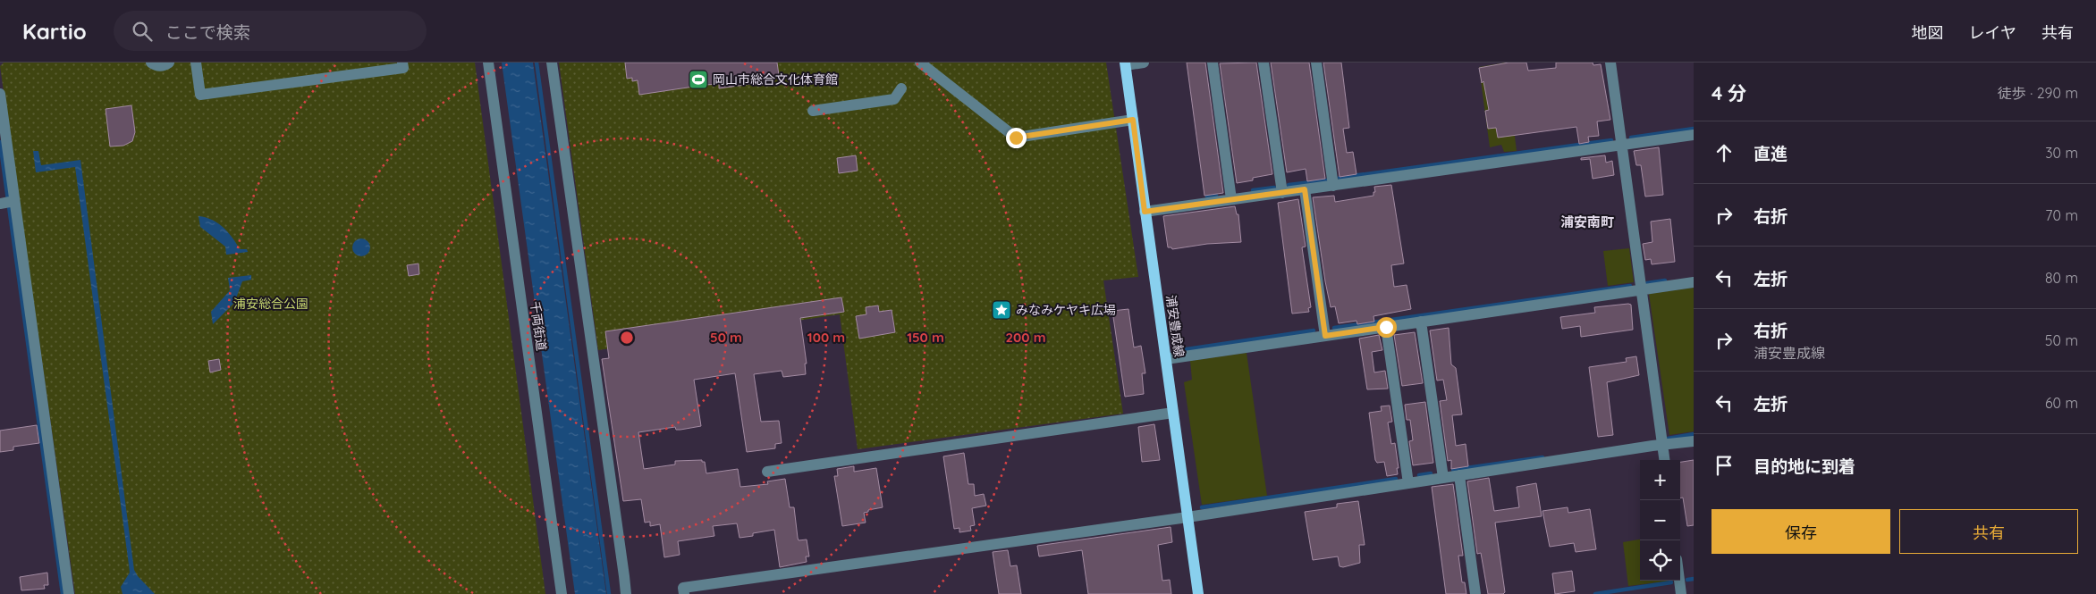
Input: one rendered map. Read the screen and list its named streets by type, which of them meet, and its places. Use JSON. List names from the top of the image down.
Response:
{
  "streets": {
    "main road": ["浦安豊成線"],
    "street": ["千両街道"]
  },
  "districts": ["浦安南町"],
  "parks": ["浦安総合公園"],
  "places": {
    "sports": ["岡山市総合文化体育館"],
    "place": ["みなみケヤキ広場"]
  },
  "page": {
    "header": "Kartio",
    "search": "ここで検索",
    "nav": ["地図", "レイヤ", "共有"],
    "heading": ["4 分", "徒歩 · 290 m"],
    "list": [
      ["直進", "30 m"],
      ["右折", "70 m"],
      ["左折", "80 m"],
      ["右折", "浦安豊成線", "50 m"],
      ["左折", "60 m"],
      "目的地に到着"
    ],
    "map_buttons": ["+", "−"],
    "buttons": ["保存", "共有"]
  },
  "rings": [
    "50 m",
    "100 m",
    "150 m",
    "200 m"
  ]
}
